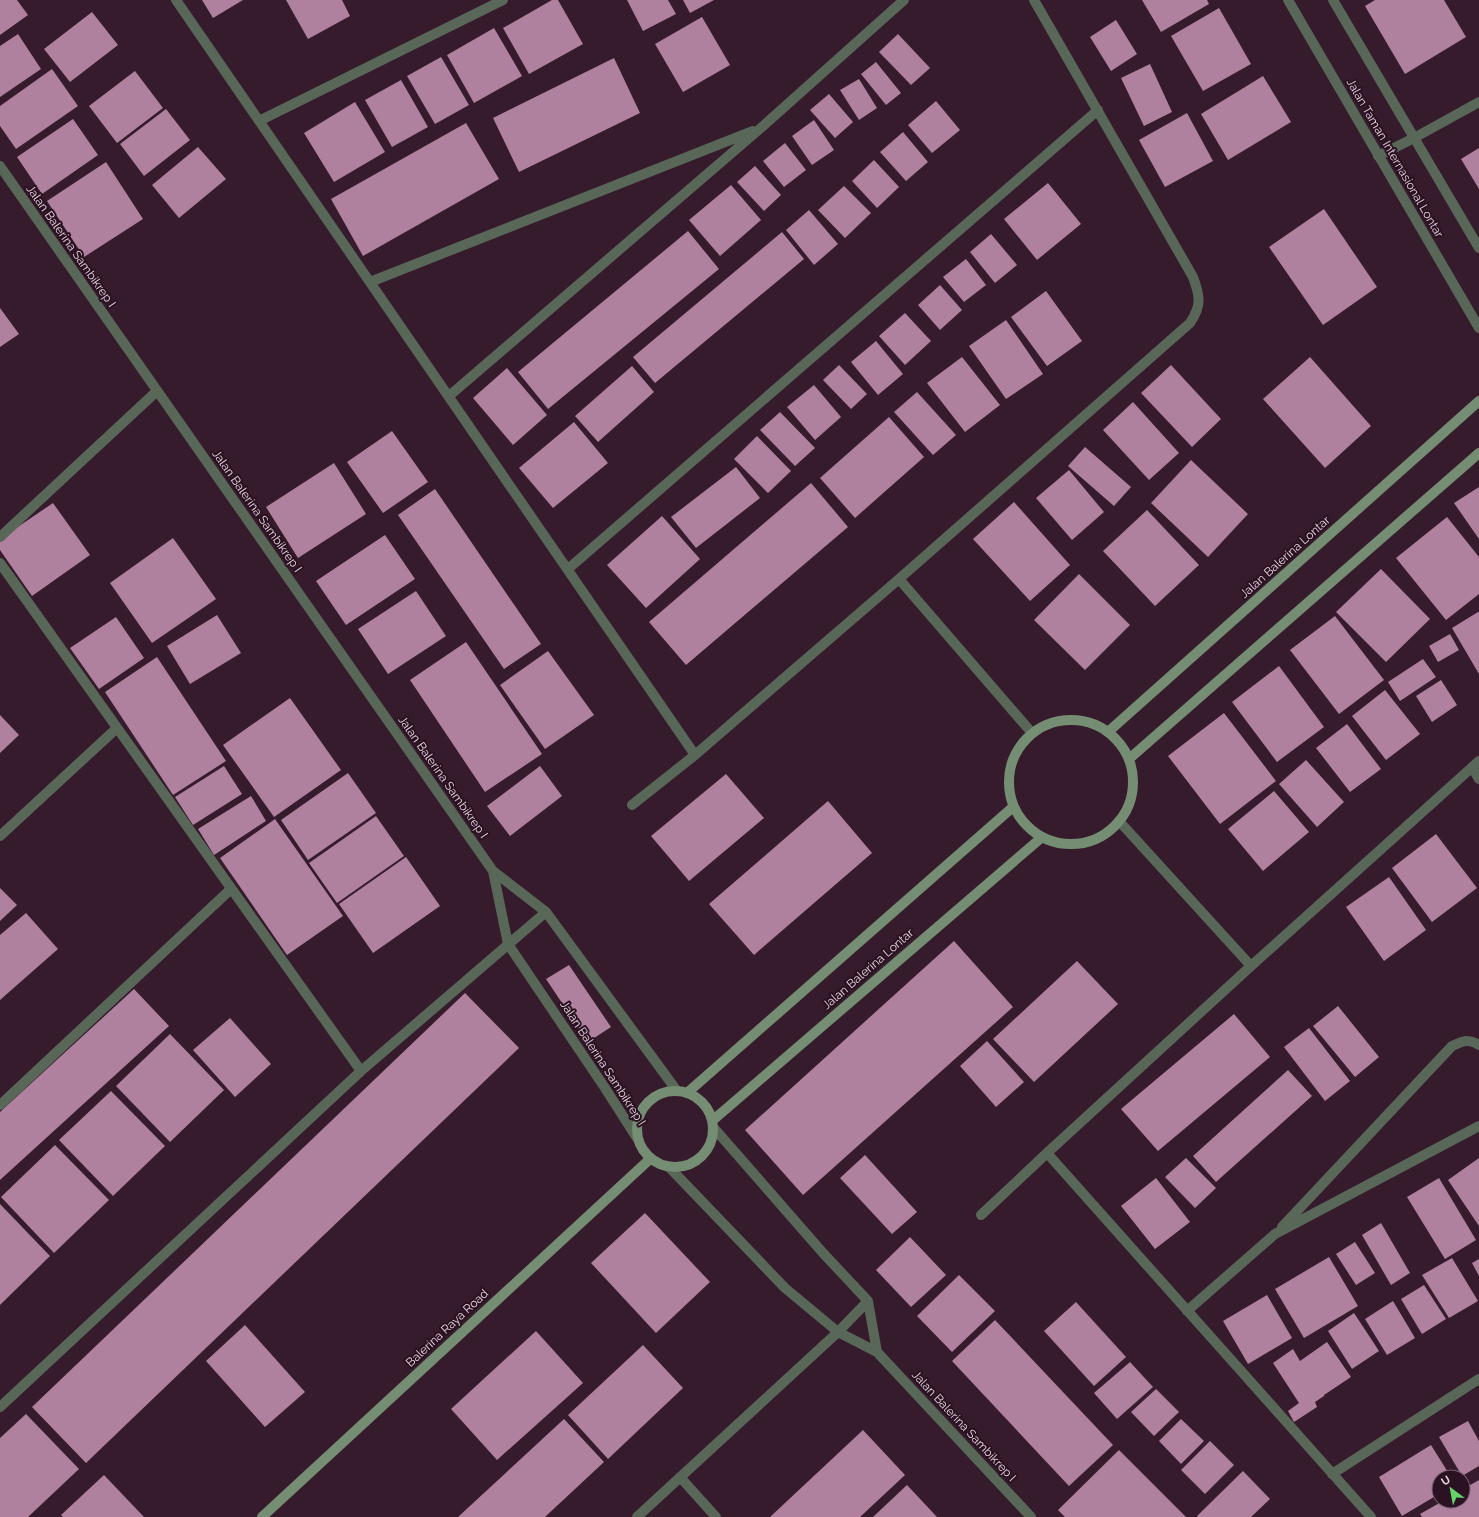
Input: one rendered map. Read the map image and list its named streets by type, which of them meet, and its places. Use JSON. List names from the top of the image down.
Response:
{
  "streets": {
    "street": [
      "Jalan Taman Internasional Lontar",
      "Jalan Balerina Sambikrep I",
      "Jalan Balerina Lontar",
      "Balerina Raya Road"
    ]
  },
  "crossings": [
    ["Jalan Balerina Sambikrep I", "Jalan Balerina Lontar"],
    ["Jalan Balerina Sambikrep I", "Balerina Raya Road"],
    ["Jalan Balerina Lontar", "Balerina Raya Road"]
  ],
  "north": "top left"
}
